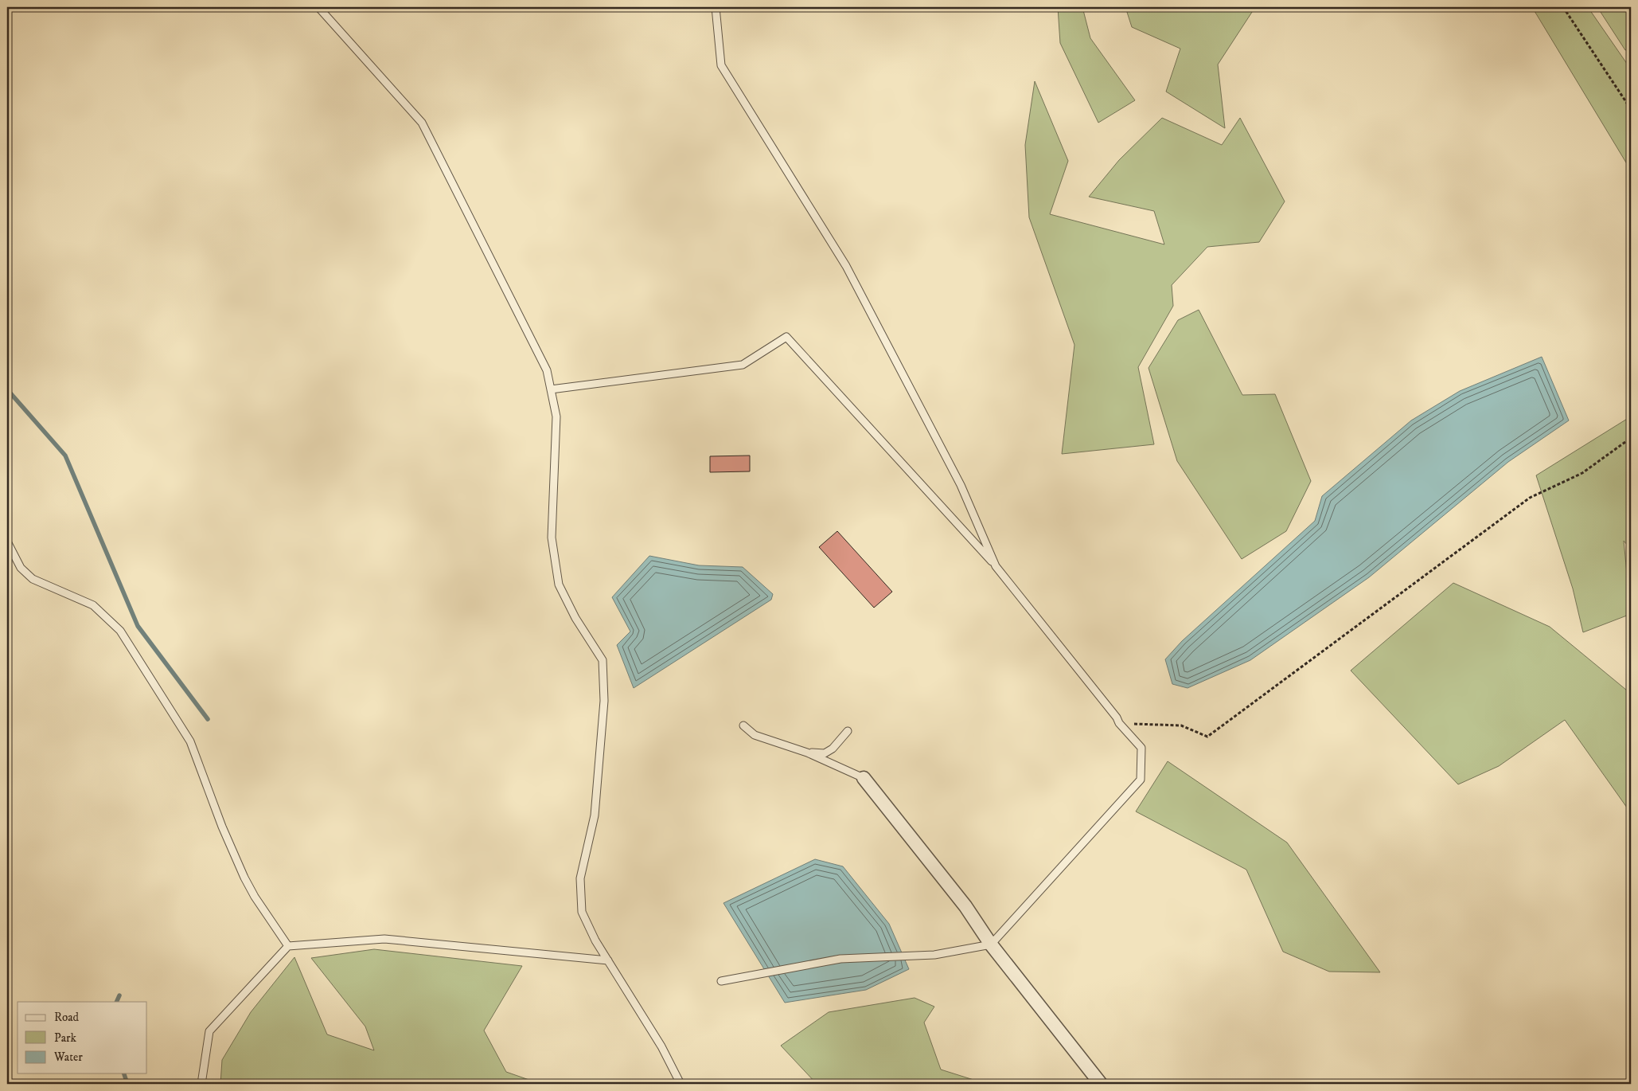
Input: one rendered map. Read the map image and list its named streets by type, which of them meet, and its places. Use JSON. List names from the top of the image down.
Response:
{
  "legend": ["Road", "Park", "Water"]
}
